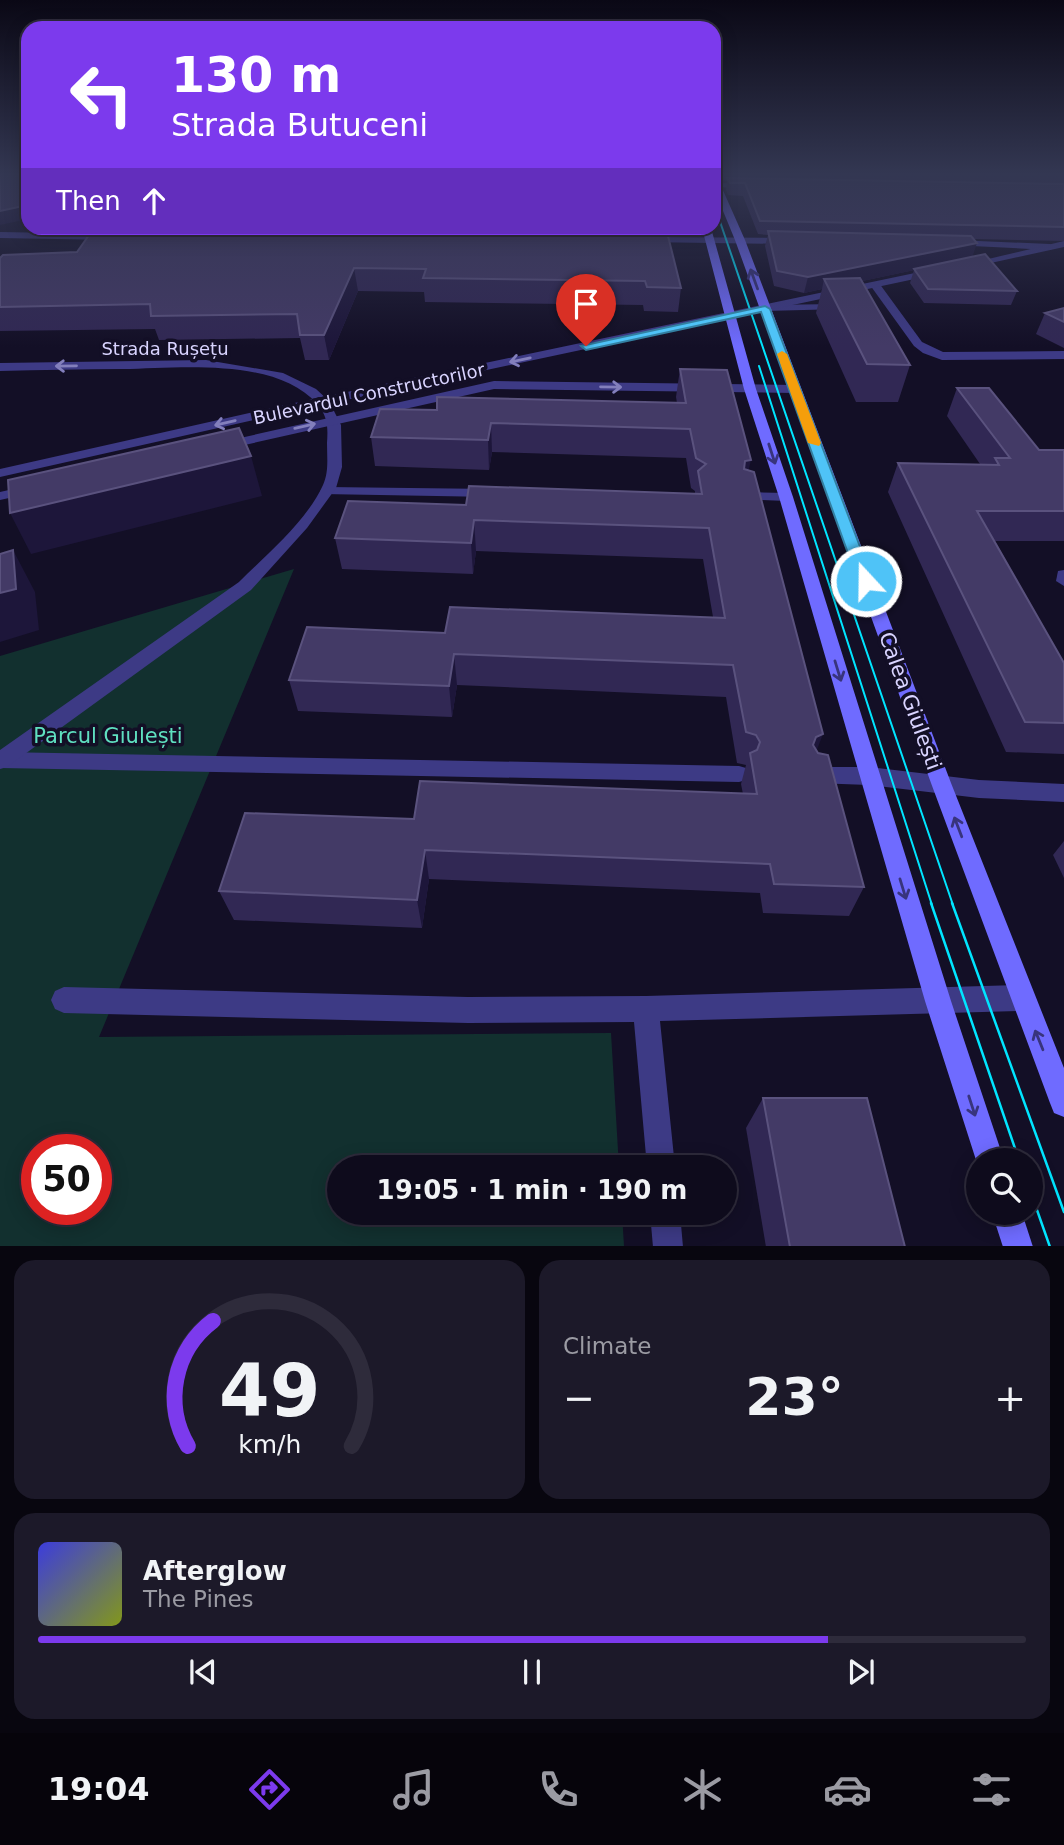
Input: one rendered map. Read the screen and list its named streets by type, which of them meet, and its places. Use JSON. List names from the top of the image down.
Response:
{
  "streets": {
    "main road": ["Calea Giulești"],
    "street": ["Strada Rușețu", "Bulevardul Constructorilor"]
  },
  "crossings": [
    ["Strada Rușețu", "Bulevardul Constructorilor"],
    ["Bulevardul Constructorilor", "Calea Giulești"]
  ],
  "parks": ["Parcul Giulești"],
  "page": {
    "turn": ["130 m", "Strada Butuceni"],
    "then": "Then",
    "limit": "50",
    "trip": "19:05 · 1 min · 190 m",
    "tile": "Climate",
    "heat": ["−", "23°", "+"],
    "song": ["Afterglow", "The Pines"],
    "tabs": "19:04",
    "gauge": ["49", "km/h"]
  }
}
